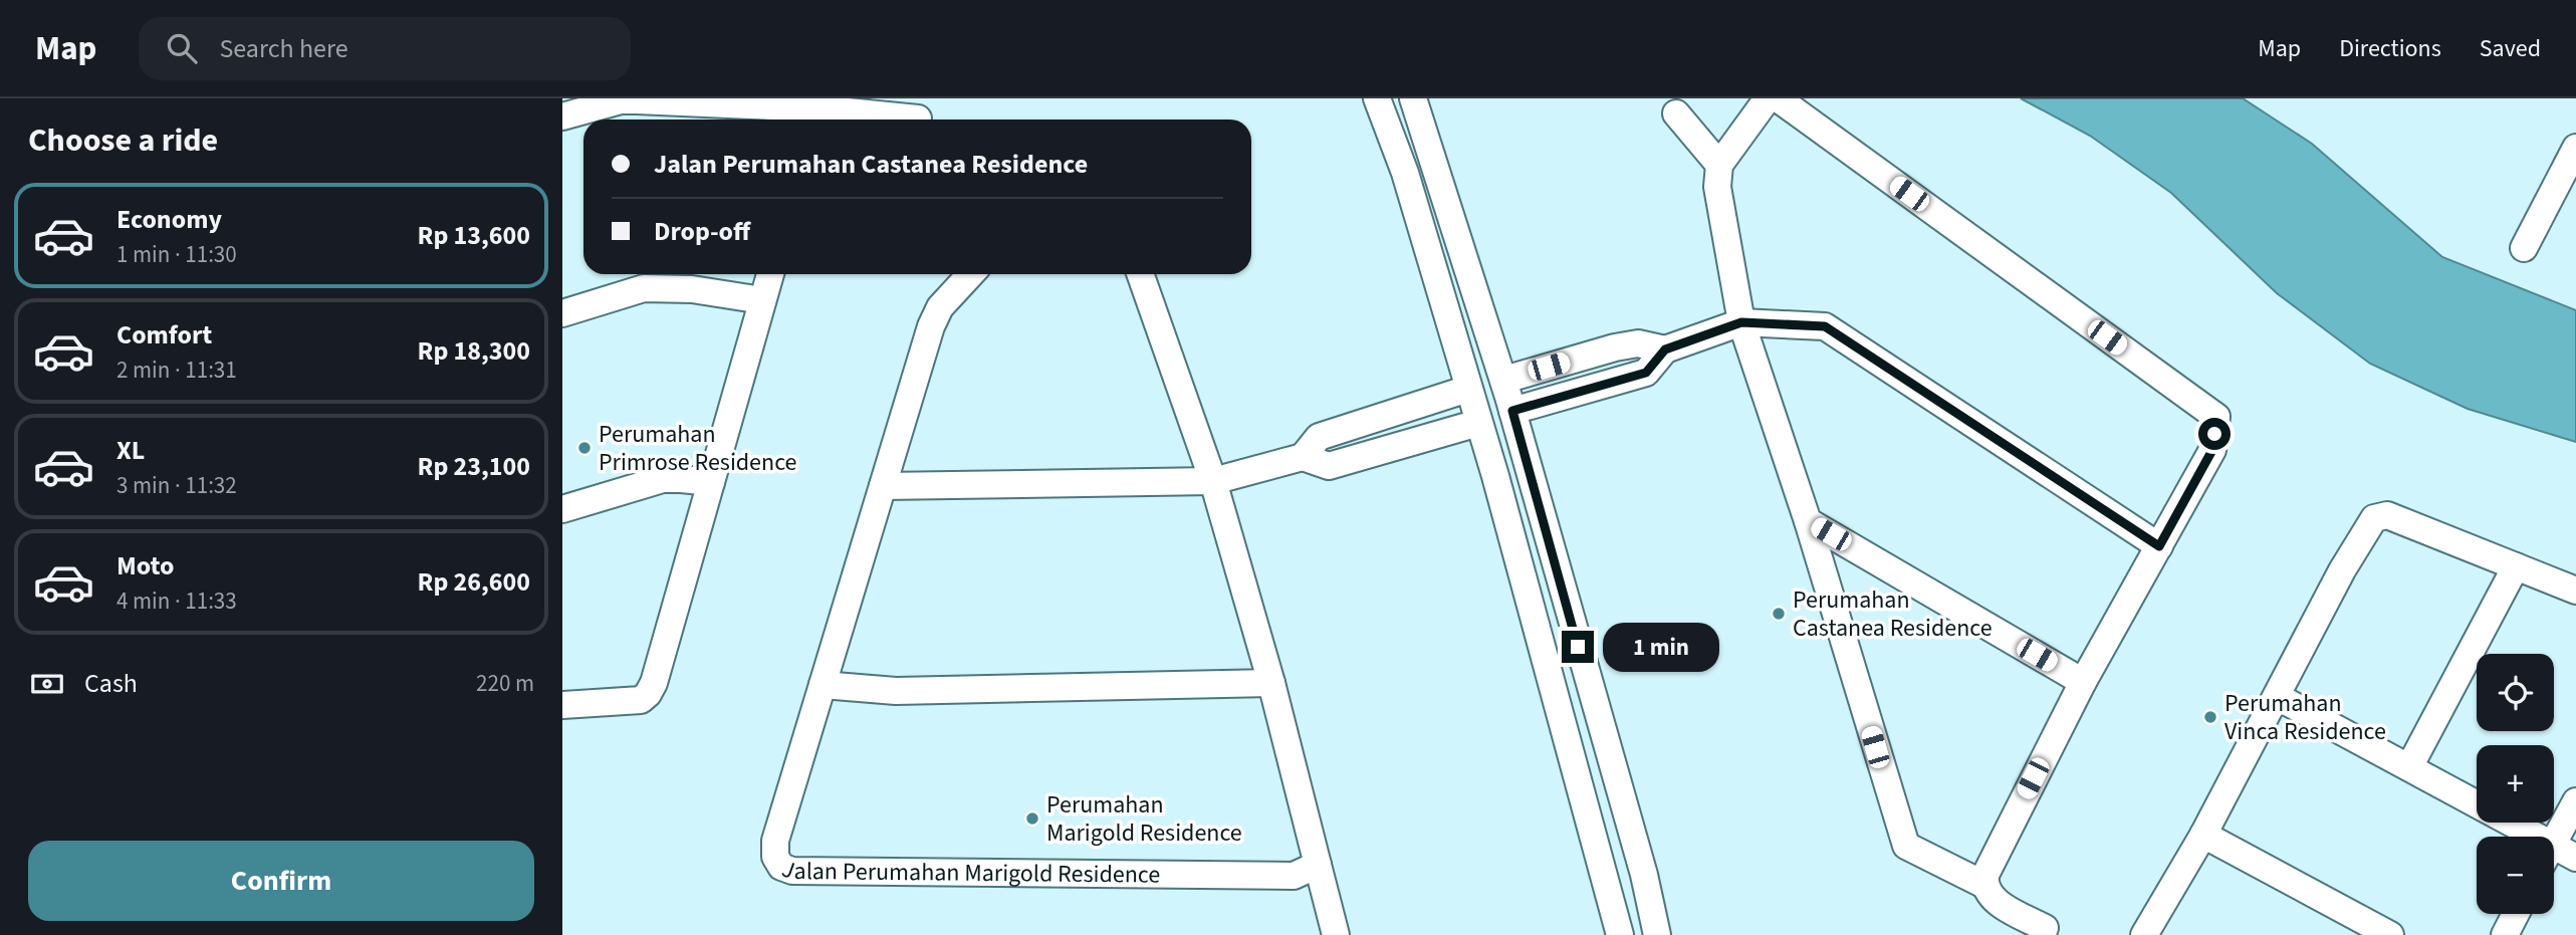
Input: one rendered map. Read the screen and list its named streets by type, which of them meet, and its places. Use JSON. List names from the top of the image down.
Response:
{
  "streets": {
    "street": ["Jalan Perumahan Marigold Residence"]
  },
  "places": [
    "Perumahan Primrose Residence",
    "Perumahan Castanea Residence",
    "Perumahan Vinca Residence",
    "Perumahan Marigold Residence"
  ],
  "page": {
    "header": "Map",
    "search": "Search here",
    "nav": ["Map", "Directions", "Saved"],
    "heading": "Choose a ride",
    "banner": ["Jalan Perumahan Castanea Residence", "Drop-off"],
    "list": [
      {
        "name": "Economy",
        "note": "1 min · 11:30",
        "value": "Rp 13,600"
      },
      {
        "name": "Comfort",
        "note": "2 min · 11:31",
        "value": "Rp 18,300"
      },
      {
        "name": "XL",
        "note": "3 min · 11:32",
        "value": "Rp 23,100"
      },
      {
        "name": "Moto",
        "note": "4 min · 11:33",
        "value": "Rp 26,600"
      }
    ],
    "bubble": "1 min",
    "pay": ["Cash", "220 m"],
    "map_buttons": ["+", "−"],
    "buttons": "Confirm"
  }
}
